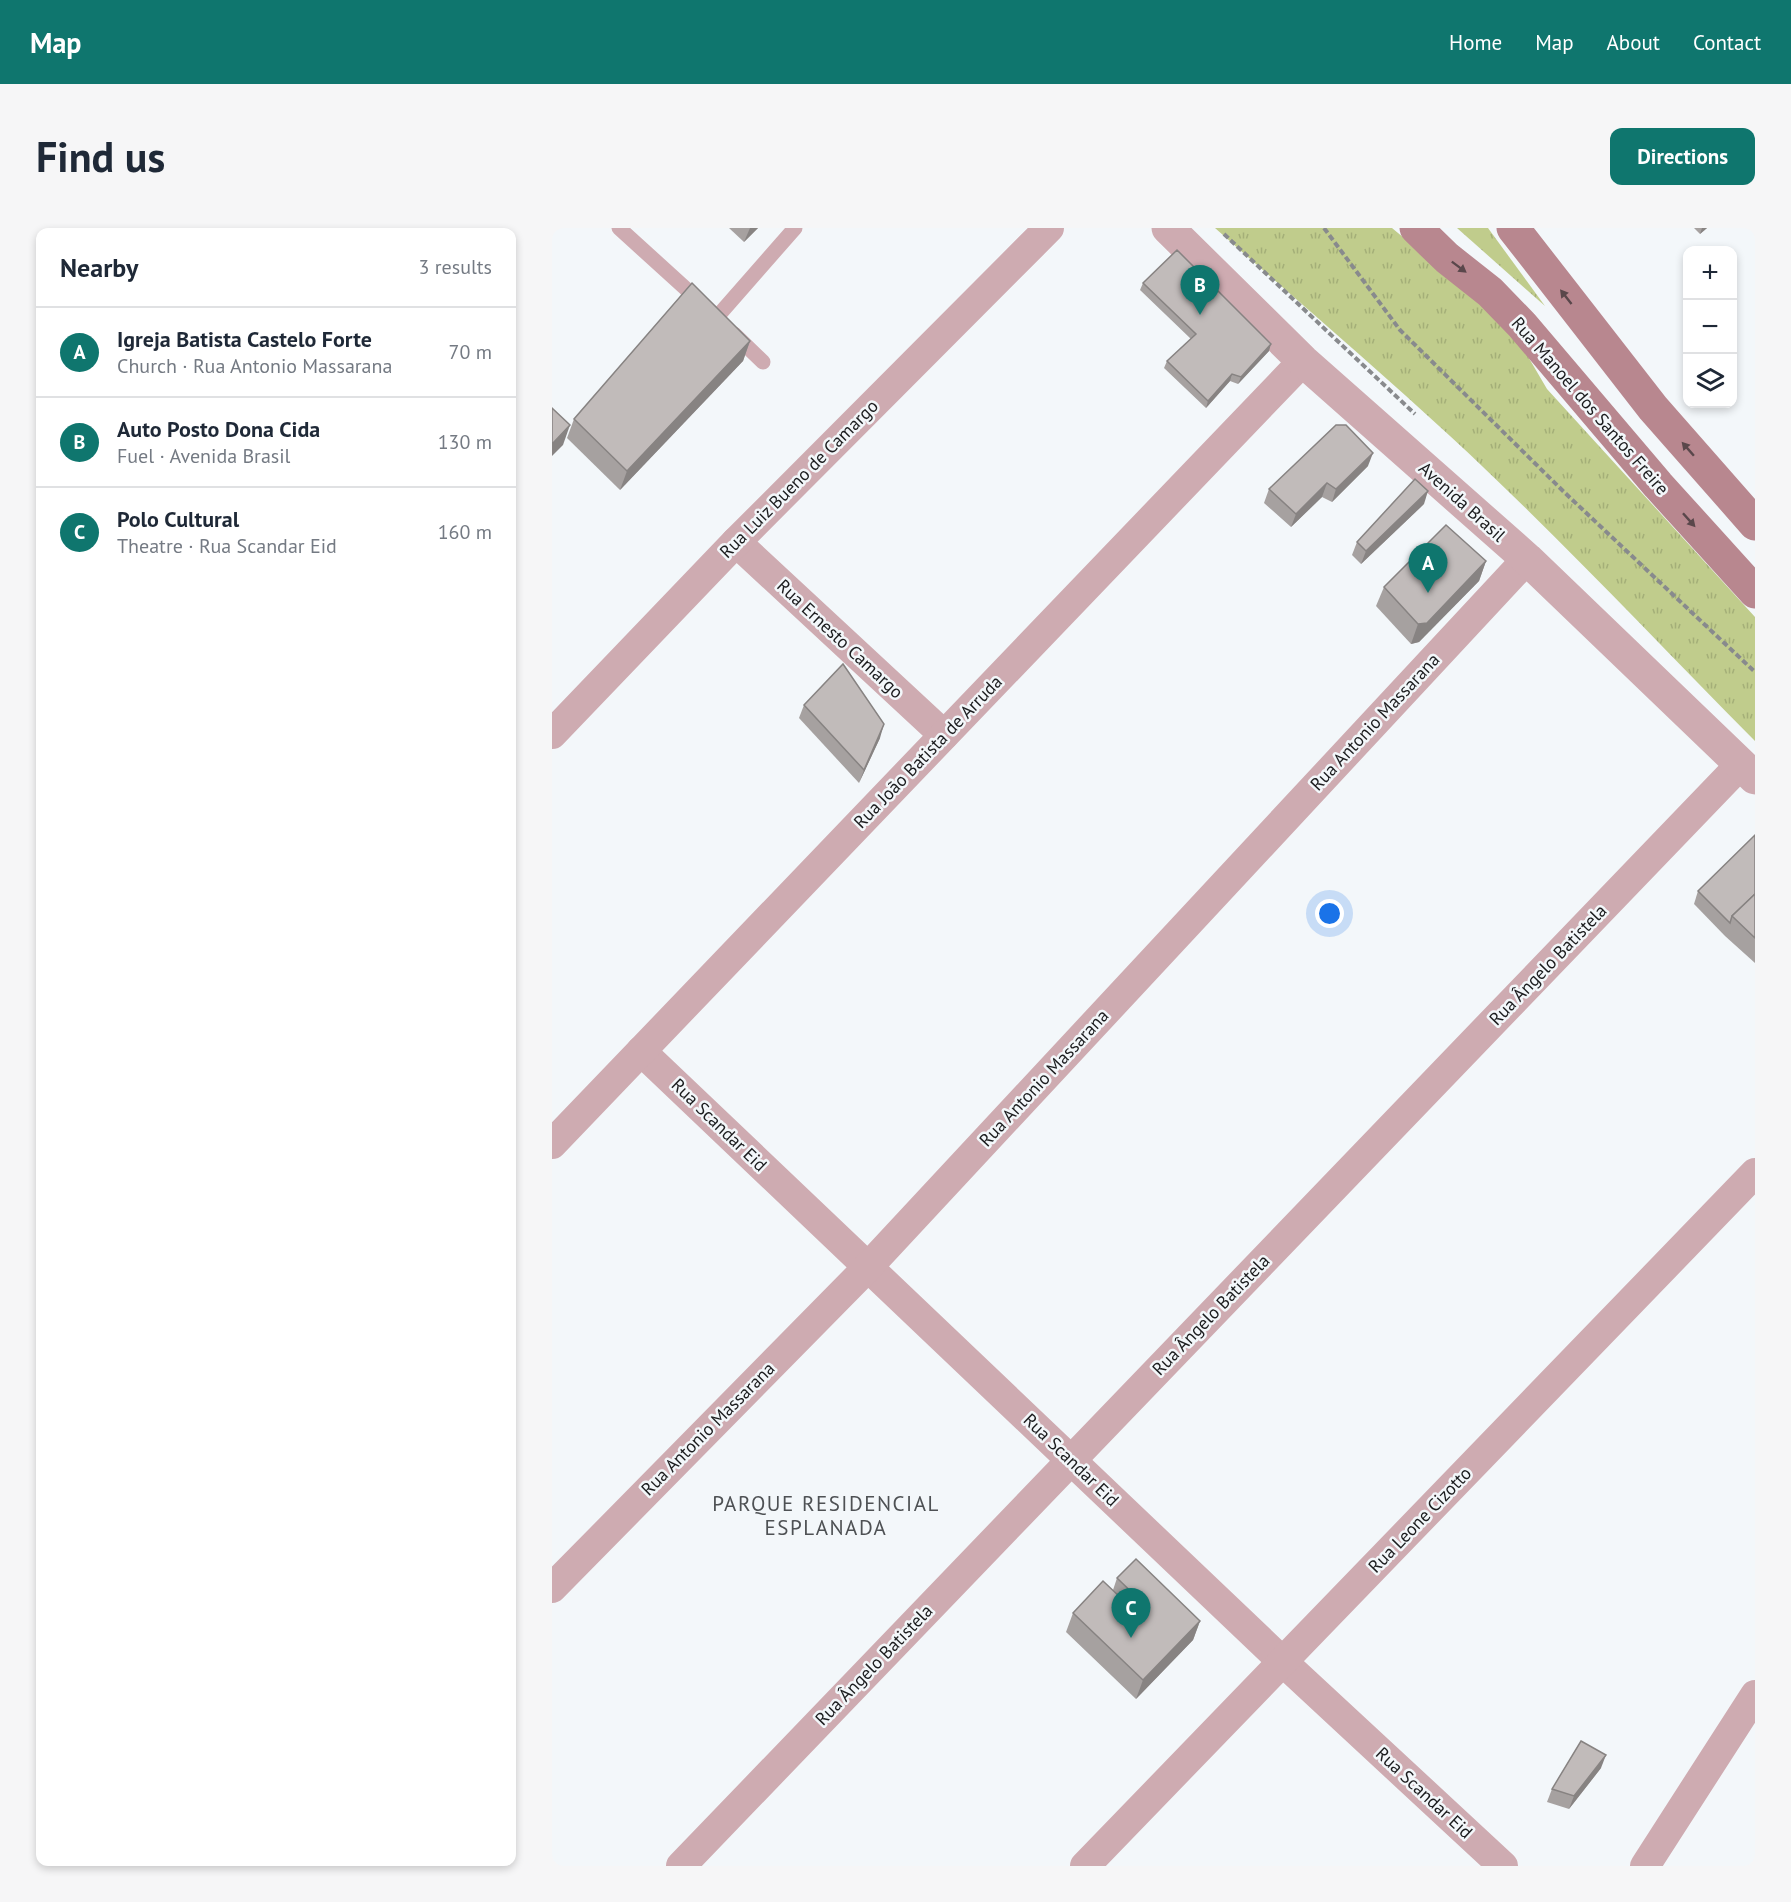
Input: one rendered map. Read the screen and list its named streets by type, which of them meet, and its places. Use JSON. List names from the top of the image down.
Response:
{
  "streets": {
    "main road": ["Rua Manoel dos Santos Freire"],
    "street": [
      "Rua Luiz Bueno de Camargo",
      "Avenida Brasil",
      "Rua Ernesto Camargo",
      "Rua Antonio Massarana",
      "Rua João Batista de Arruda",
      "Rua Ângelo Batistela",
      "Rua Scandar Eid",
      "Rua Leone Cizotto"
    ]
  },
  "crossings": [
    ["Rua Luiz Bueno de Camargo", "Rua Ernesto Camargo"],
    ["Avenida Brasil", "Rua Antonio Massarana"],
    ["Avenida Brasil", "Rua João Batista de Arruda"],
    ["Avenida Brasil", "Rua Ângelo Batistela"],
    ["Rua Ernesto Camargo", "Rua João Batista de Arruda"],
    ["Rua Antonio Massarana", "Rua Scandar Eid"],
    ["Rua João Batista de Arruda", "Rua Scandar Eid"],
    ["Rua Ângelo Batistela", "Rua Scandar Eid"],
    ["Rua Scandar Eid", "Rua Leone Cizotto"]
  ],
  "districts": ["PARQUE RESIDENCIAL ESPLANADA"],
  "page": {
    "header": "Map",
    "nav": [
      "Home",
      "Map",
      "About",
      "Contact"
    ],
    "buttons": "Directions",
    "title": "Find us",
    "heading": ["Nearby", "3 results"],
    "map_buttons": ["+", "−"],
    "pins": ["B", "A", "C"],
    "list": [
      {
        "mark": "A",
        "name": "Igreja Batista Castelo Forte",
        "note": "Church · Rua Antonio Massarana",
        "value": "70 m"
      },
      {
        "mark": "B",
        "name": "Auto Posto Dona Cida",
        "note": "Fuel · Avenida Brasil",
        "value": "130 m"
      },
      {
        "mark": "C",
        "name": "Polo Cultural",
        "note": "Theatre · Rua Scandar Eid",
        "value": "160 m"
      }
    ]
  }
}
